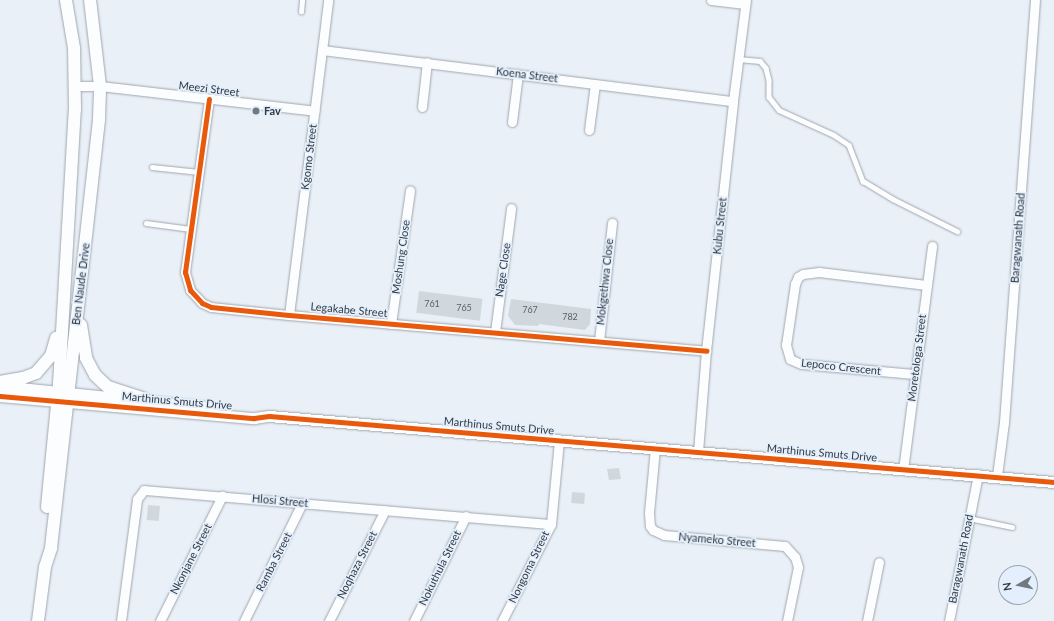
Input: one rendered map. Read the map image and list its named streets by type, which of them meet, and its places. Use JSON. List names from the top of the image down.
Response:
{
  "streets": {
    "main road": ["Ben Naude Drive"],
    "street": [
      "Koena Street",
      "Meezi Street",
      "Kgomo Street",
      "Kubu Street",
      "Baragwanath Road",
      "Moshung Close",
      "Nage Close",
      "Mokgethwa Close",
      "Legakabe Street",
      "Moretologa Street",
      "Lepoco Crescent",
      "Marthinus Smuts Drive",
      "Hlosi Street",
      "Nyameko Street",
      "Nkonjane Street",
      "Ramba Street",
      "Noqhaza Street",
      "Nongoma Street",
      "Nokuthula Street"
    ]
  },
  "crossings": [
    ["Koena Street", "Kgomo Street"],
    ["Koena Street", "Kubu Street"],
    ["Meezi Street", "Kgomo Street"],
    ["Meezi Street", "Ben Naude Drive"],
    ["Meezi Street", "Legakabe Street"],
    ["Kgomo Street", "Legakabe Street"],
    ["Kubu Street", "Legakabe Street"],
    ["Kubu Street", "Marthinus Smuts Drive"],
    ["Baragwanath Road", "Marthinus Smuts Drive"],
    ["Moshung Close", "Legakabe Street"],
    ["Nage Close", "Legakabe Street"],
    ["Mokgethwa Close", "Legakabe Street"],
    ["Ben Naude Drive", "Marthinus Smuts Drive"],
    ["Moretologa Street", "Lepoco Crescent"],
    ["Moretologa Street", "Marthinus Smuts Drive"],
    ["Marthinus Smuts Drive", "Nyameko Street"],
    ["Marthinus Smuts Drive", "Nongoma Street"],
    ["Hlosi Street", "Nkonjane Street"],
    ["Hlosi Street", "Ramba Street"],
    ["Hlosi Street", "Noqhaza Street"],
    ["Hlosi Street", "Nongoma Street"],
    ["Hlosi Street", "Nokuthula Street"]
  ],
  "places": ["Fav"],
  "house_numbers": [
    "761",
    "765",
    "767",
    "782"
  ],
  "north": "left"
}
